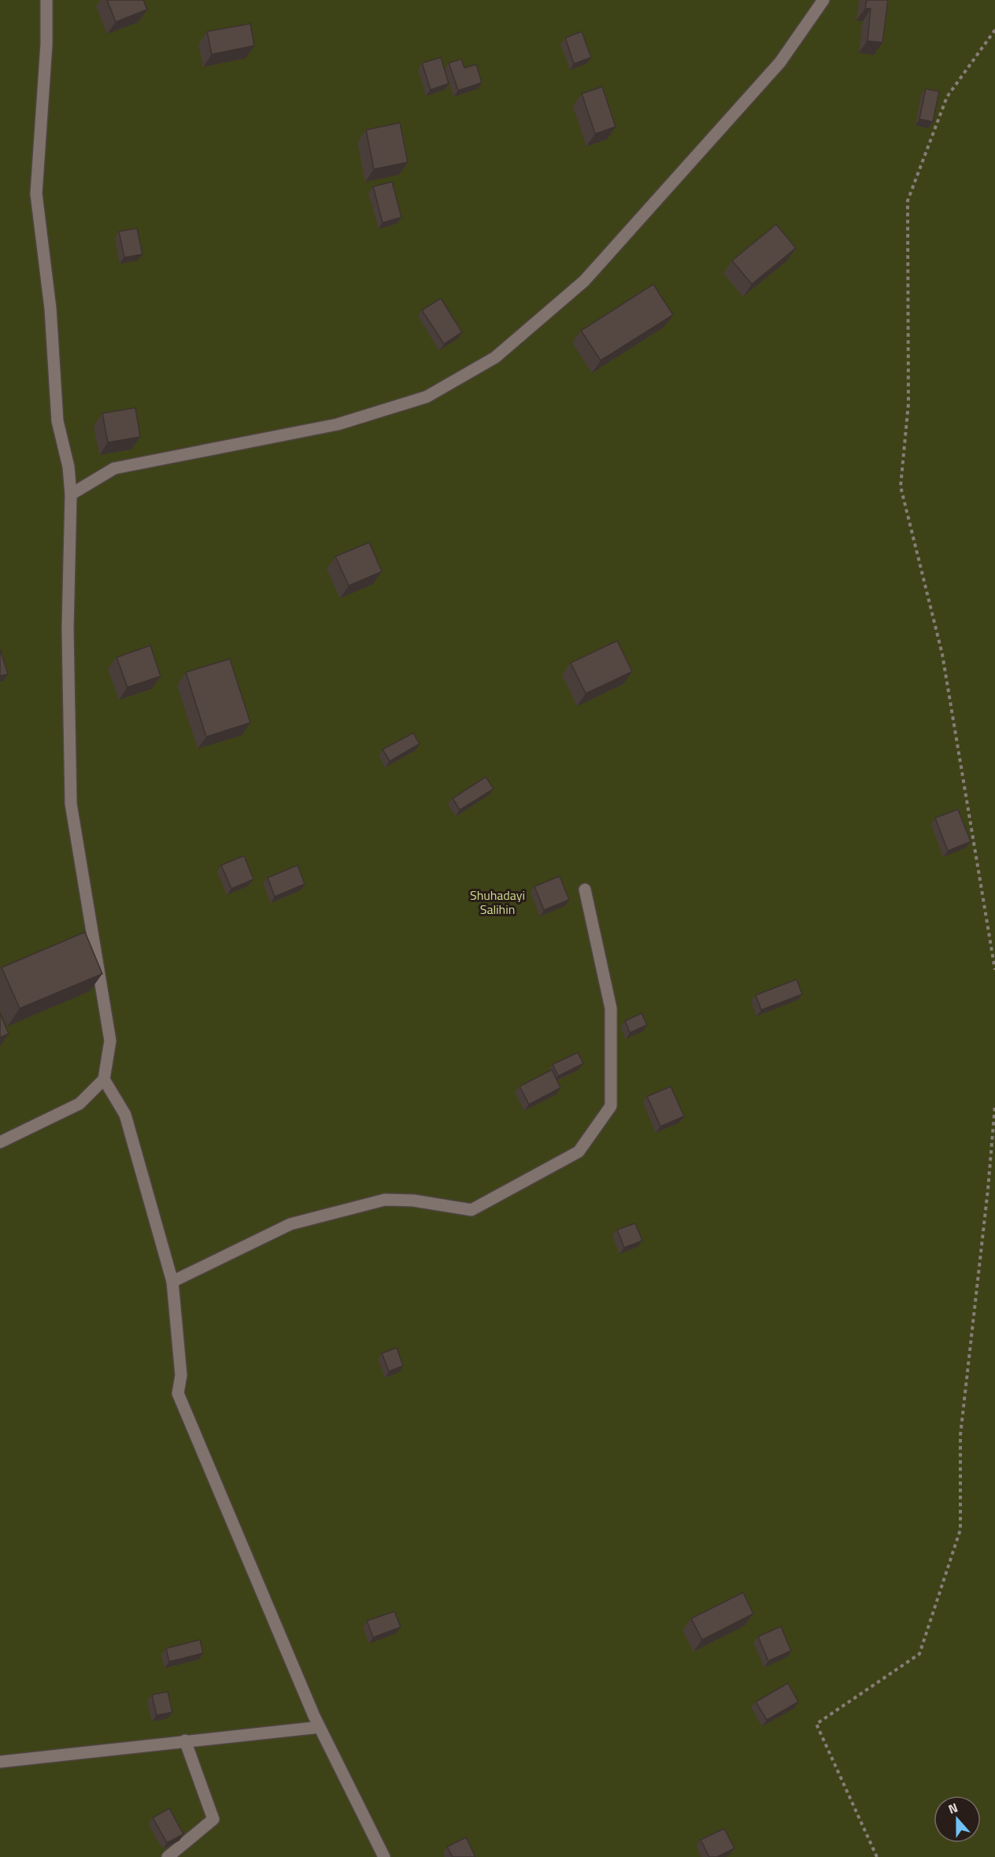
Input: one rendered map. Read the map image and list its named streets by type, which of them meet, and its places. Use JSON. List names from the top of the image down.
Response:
{
  "parks": ["Shuhadayi Salihin"],
  "north": "top"
}
